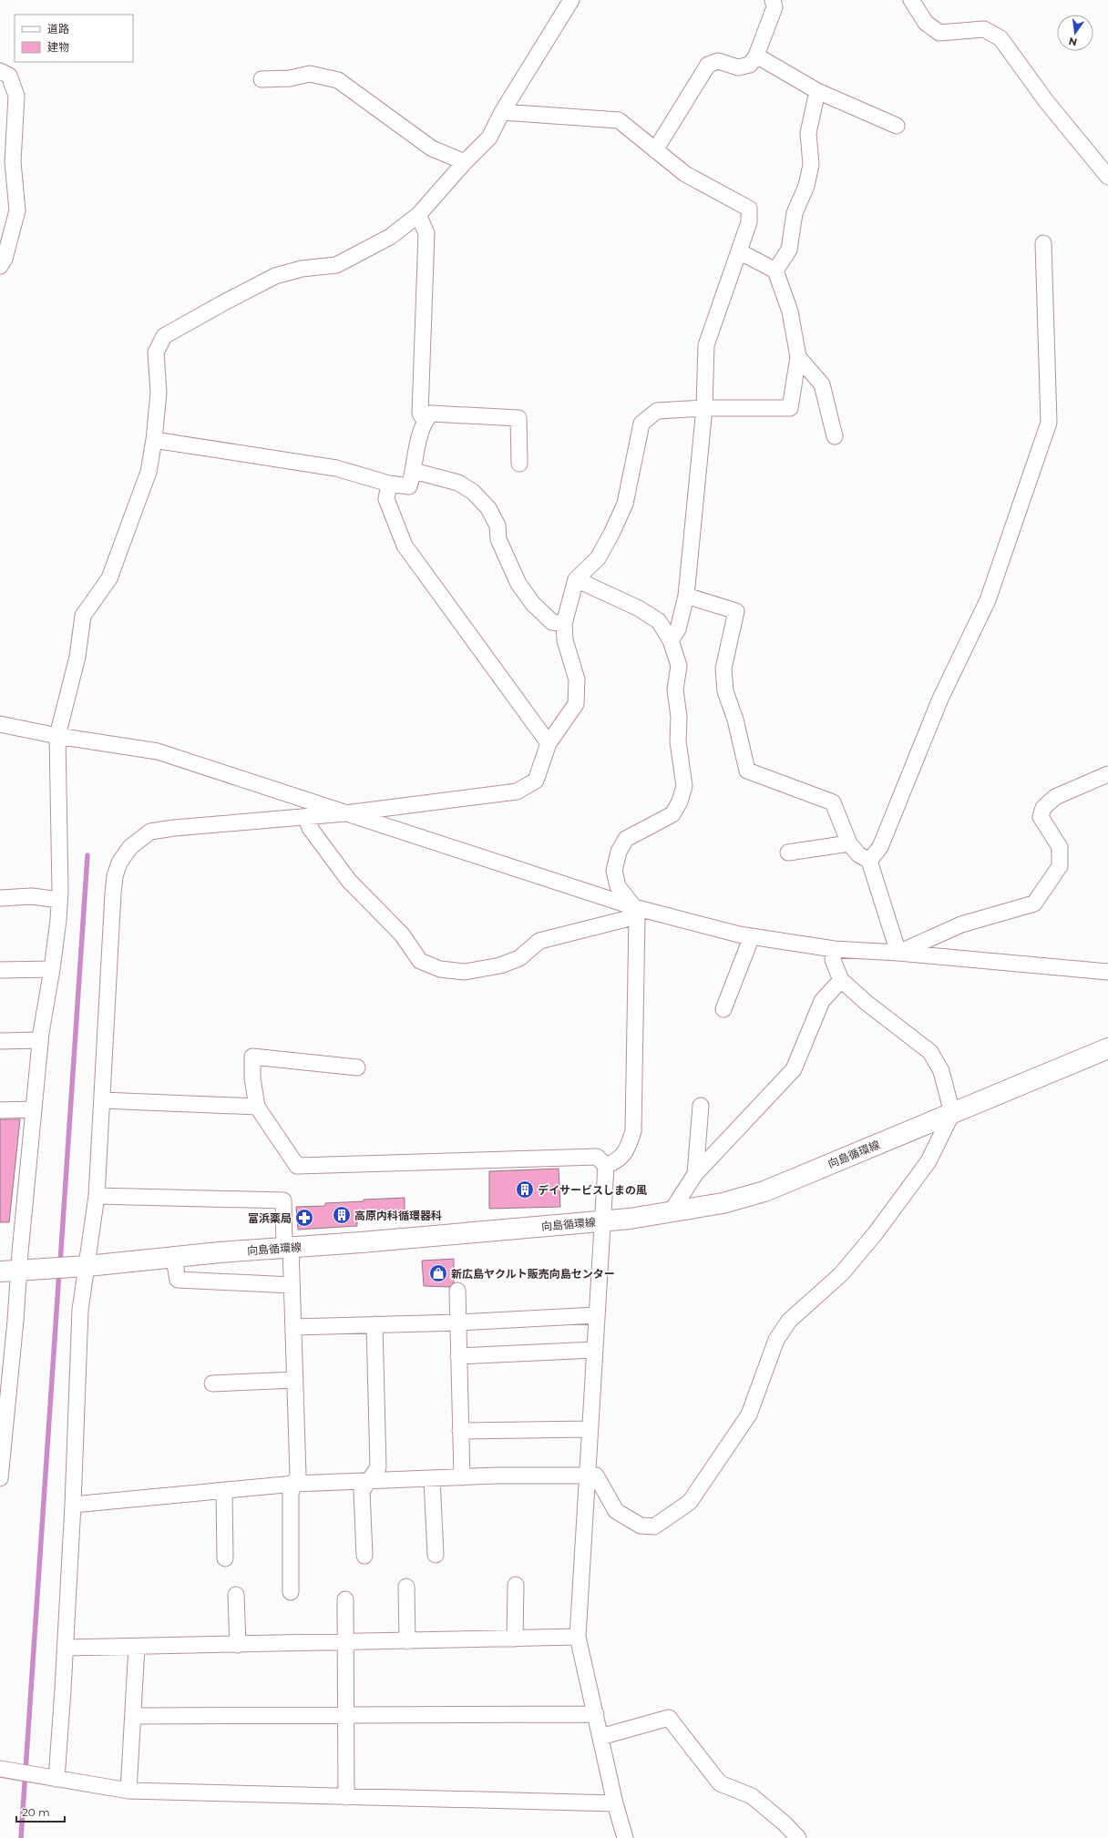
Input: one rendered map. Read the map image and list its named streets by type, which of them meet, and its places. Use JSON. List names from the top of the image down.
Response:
{
  "streets": {
    "main road": ["向島循環線"]
  },
  "places": {
    "building": ["デイサービスしまの風", "高原内科循環器科"],
    "pharmacy": ["富浜薬局"],
    "shop": ["新広島ヤクルト販売向島センター"]
  },
  "legend": ["道路", "建物"],
  "scale_bar": "20 m",
  "north": "bottom"
}
